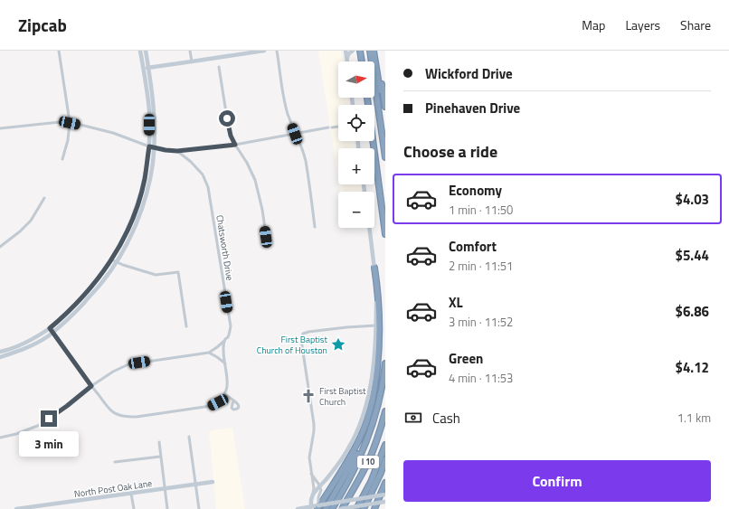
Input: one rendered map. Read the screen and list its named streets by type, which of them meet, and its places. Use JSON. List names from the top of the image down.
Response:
{
  "streets": {
    "highway": ["I 10"],
    "main road": ["North Post Oak Lane"],
    "street": ["Chatsworth Drive"]
  },
  "places": {
    "place": ["First Baptist Church of Houston"],
    "church": ["First Baptist Church"]
  },
  "north": "right",
  "page": {
    "header": "Zipcab",
    "nav": ["Map", "Layers", "Share"],
    "banner": ["Wickford Drive", "Pinehaven Drive"],
    "map_buttons": ["+", "−"],
    "heading": "Choose a ride",
    "list": [
      {
        "name": "Economy",
        "note": "1 min · 11:50",
        "value": "$4.03"
      },
      {
        "name": "Comfort",
        "note": "2 min · 11:51",
        "value": "$5.44"
      },
      {
        "name": "XL",
        "note": "3 min · 11:52",
        "value": "$6.86"
      },
      {
        "name": "Green",
        "note": "4 min · 11:53",
        "value": "$4.12"
      }
    ],
    "pay": ["Cash", "1.1 km"],
    "bubble": "3 min",
    "buttons": "Confirm"
  }
}
